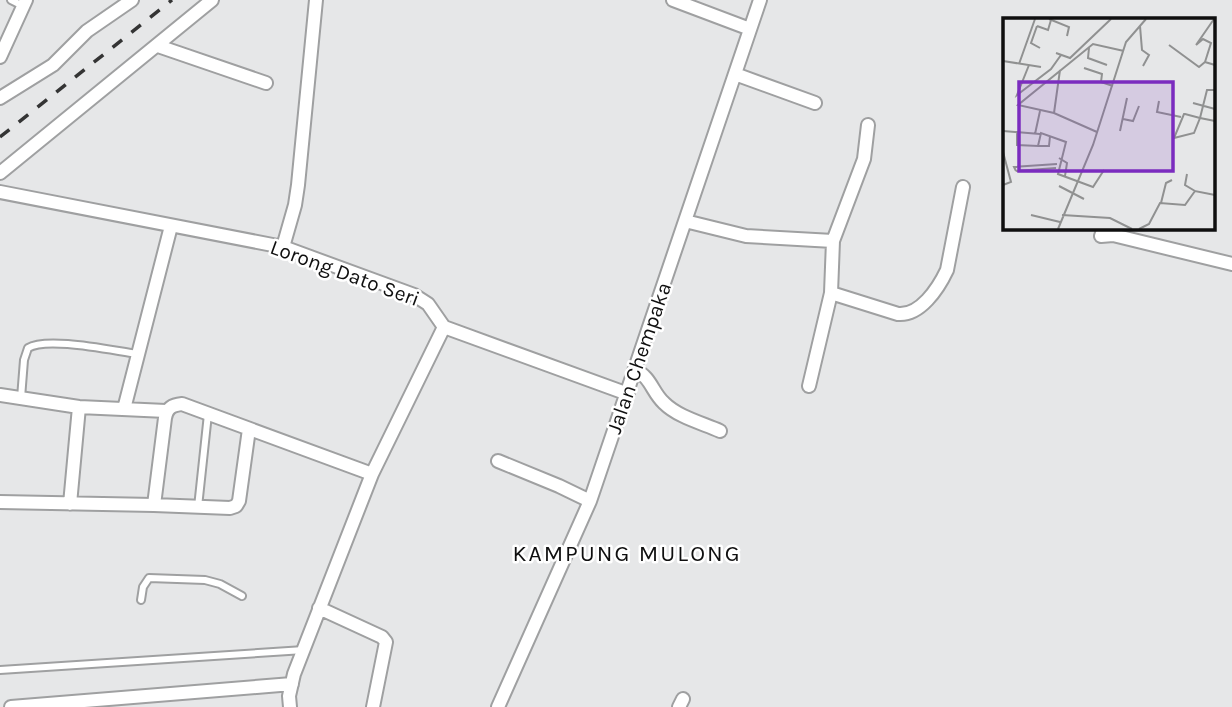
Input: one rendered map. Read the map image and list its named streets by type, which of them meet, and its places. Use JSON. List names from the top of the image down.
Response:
{
  "streets": {
    "street": ["Lorong Dato Seri", "Jalan Chempaka"]
  },
  "districts": ["KAMPUNG MULONG"]
}
